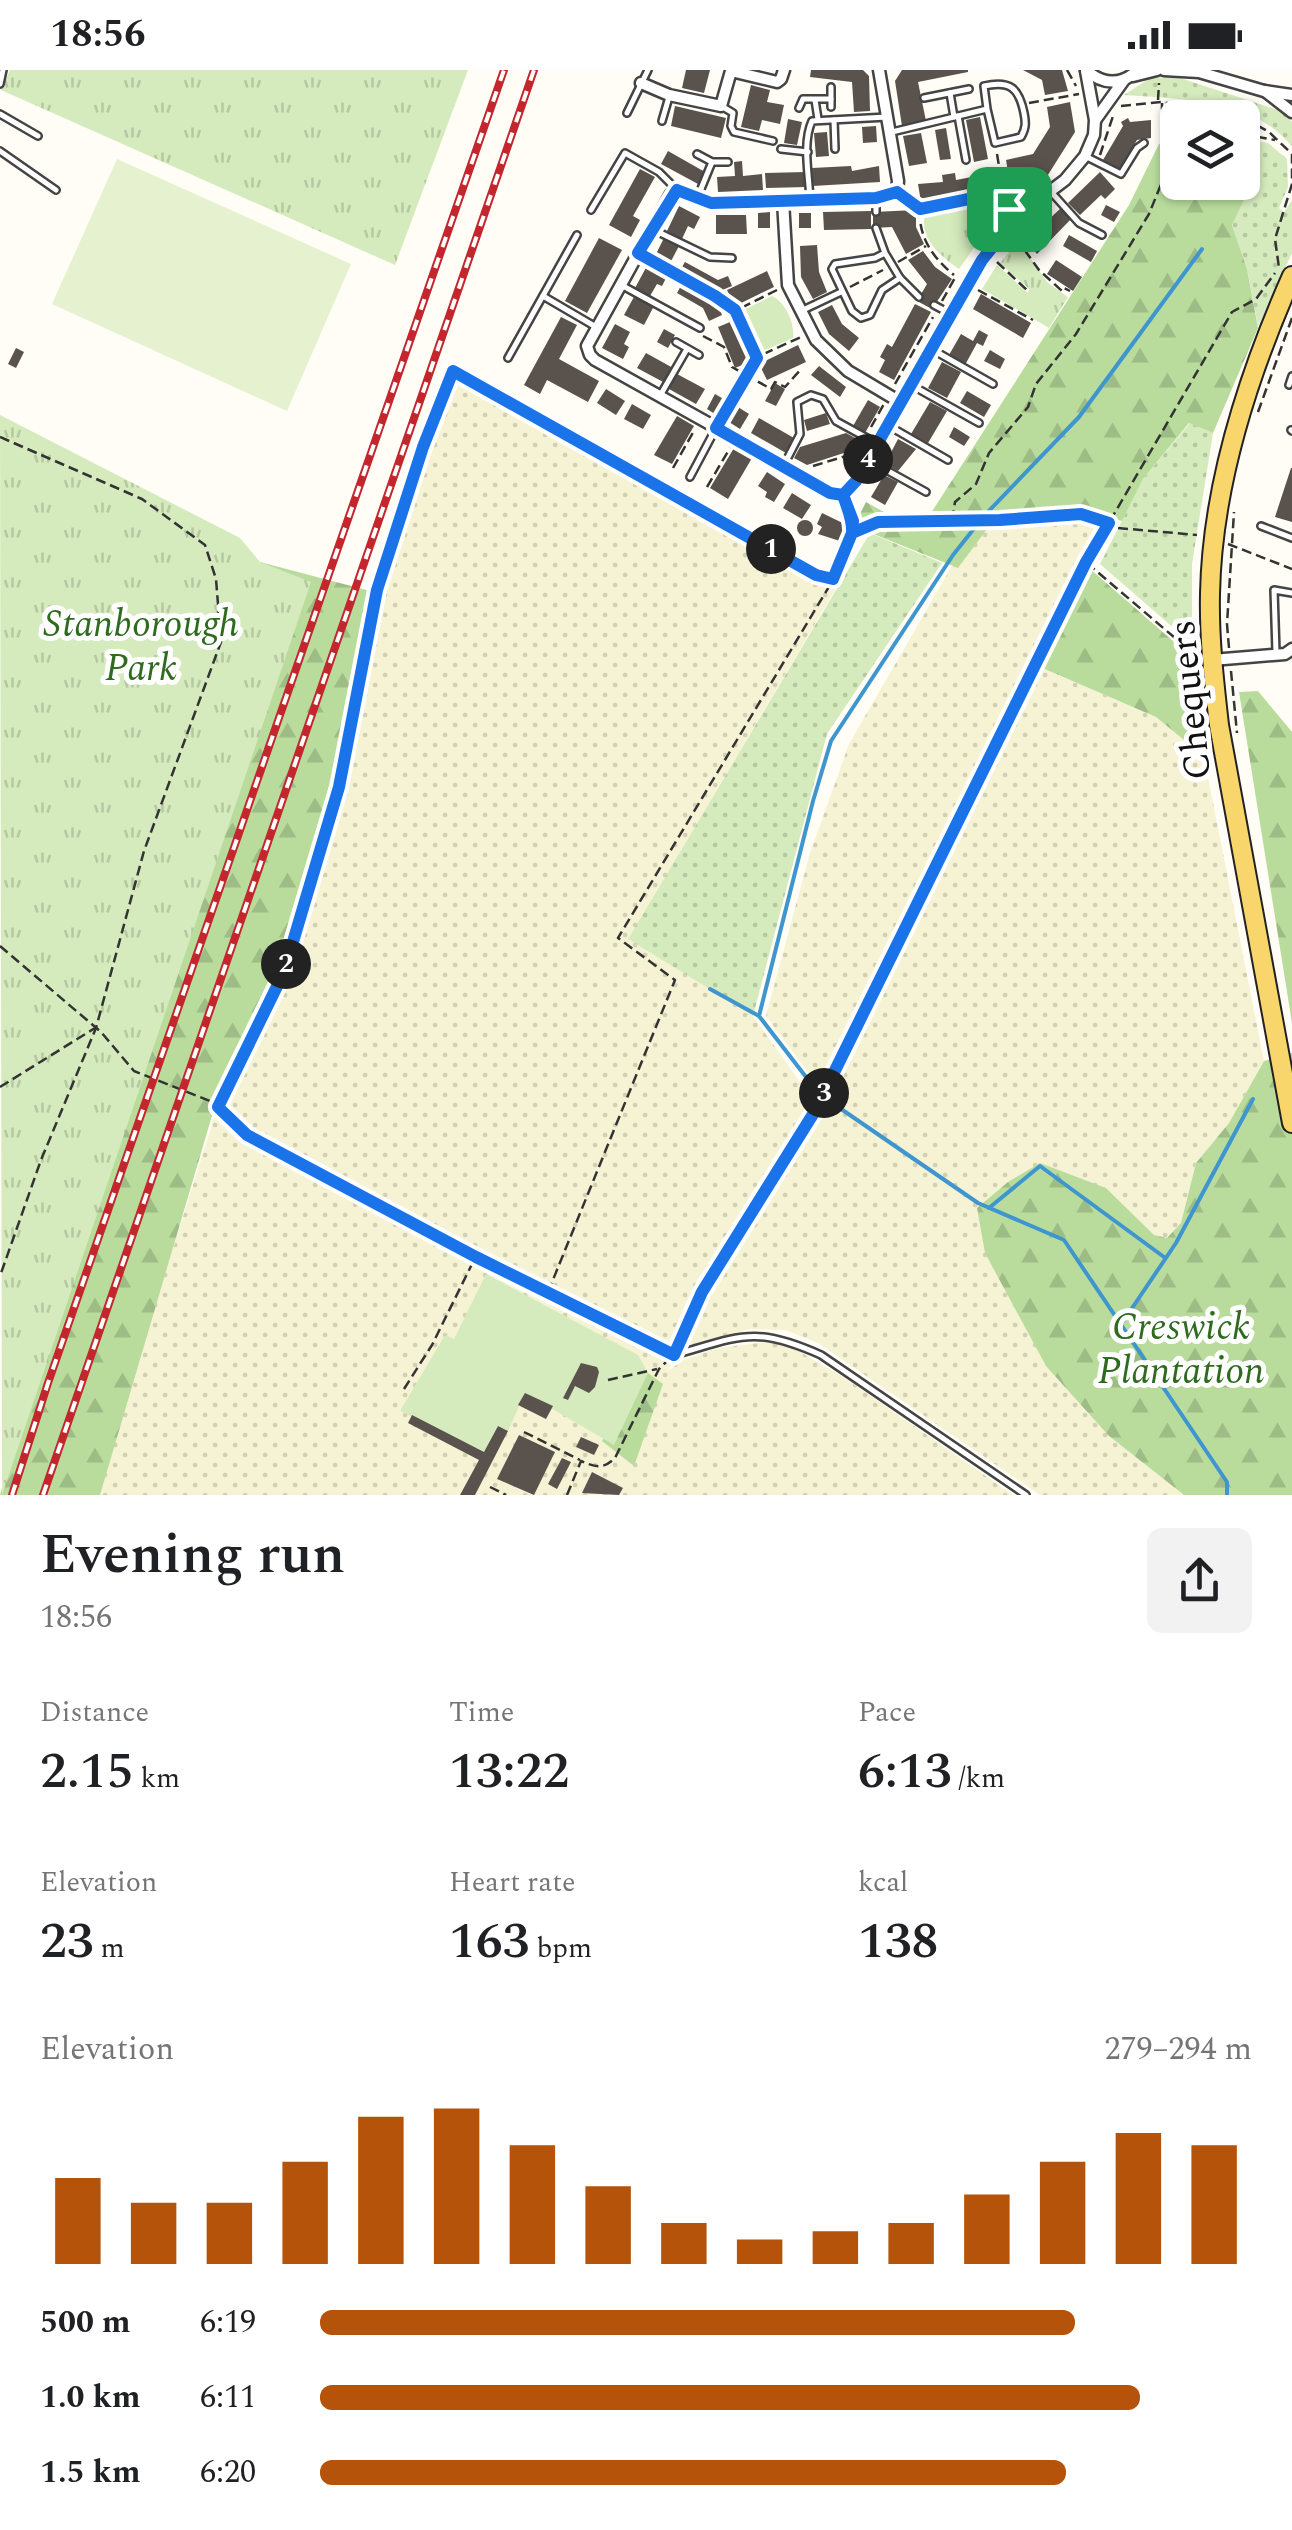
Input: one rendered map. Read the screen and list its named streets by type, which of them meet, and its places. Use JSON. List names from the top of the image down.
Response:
{
  "streets": {
    "main road": ["Chequers"]
  },
  "parks": ["Stanborough Park", "Creswick Plantation"],
  "page": {
    "status": "18:56",
    "pins": [
      "4",
      "1",
      "2",
      "3"
    ],
    "heading": ["Evening run", "18:56"],
    "stats": [
      ["Distance", "2.15 km"],
      ["Time", "13:22"],
      ["Pace", "6:13 /km"],
      ["Elevation", "23 m"],
      ["Heart rate", "163 bpm"],
      ["kcal", "138"]
    ],
    "chart": ["Elevation", "279–294 m"],
    "list": [
      {
        "name": "500 m",
        "note": "6:19"
      },
      {
        "name": "1.0 km",
        "note": "6:11"
      },
      {
        "name": "1.5 km",
        "note": "6:20"
      }
    ]
  }
}
